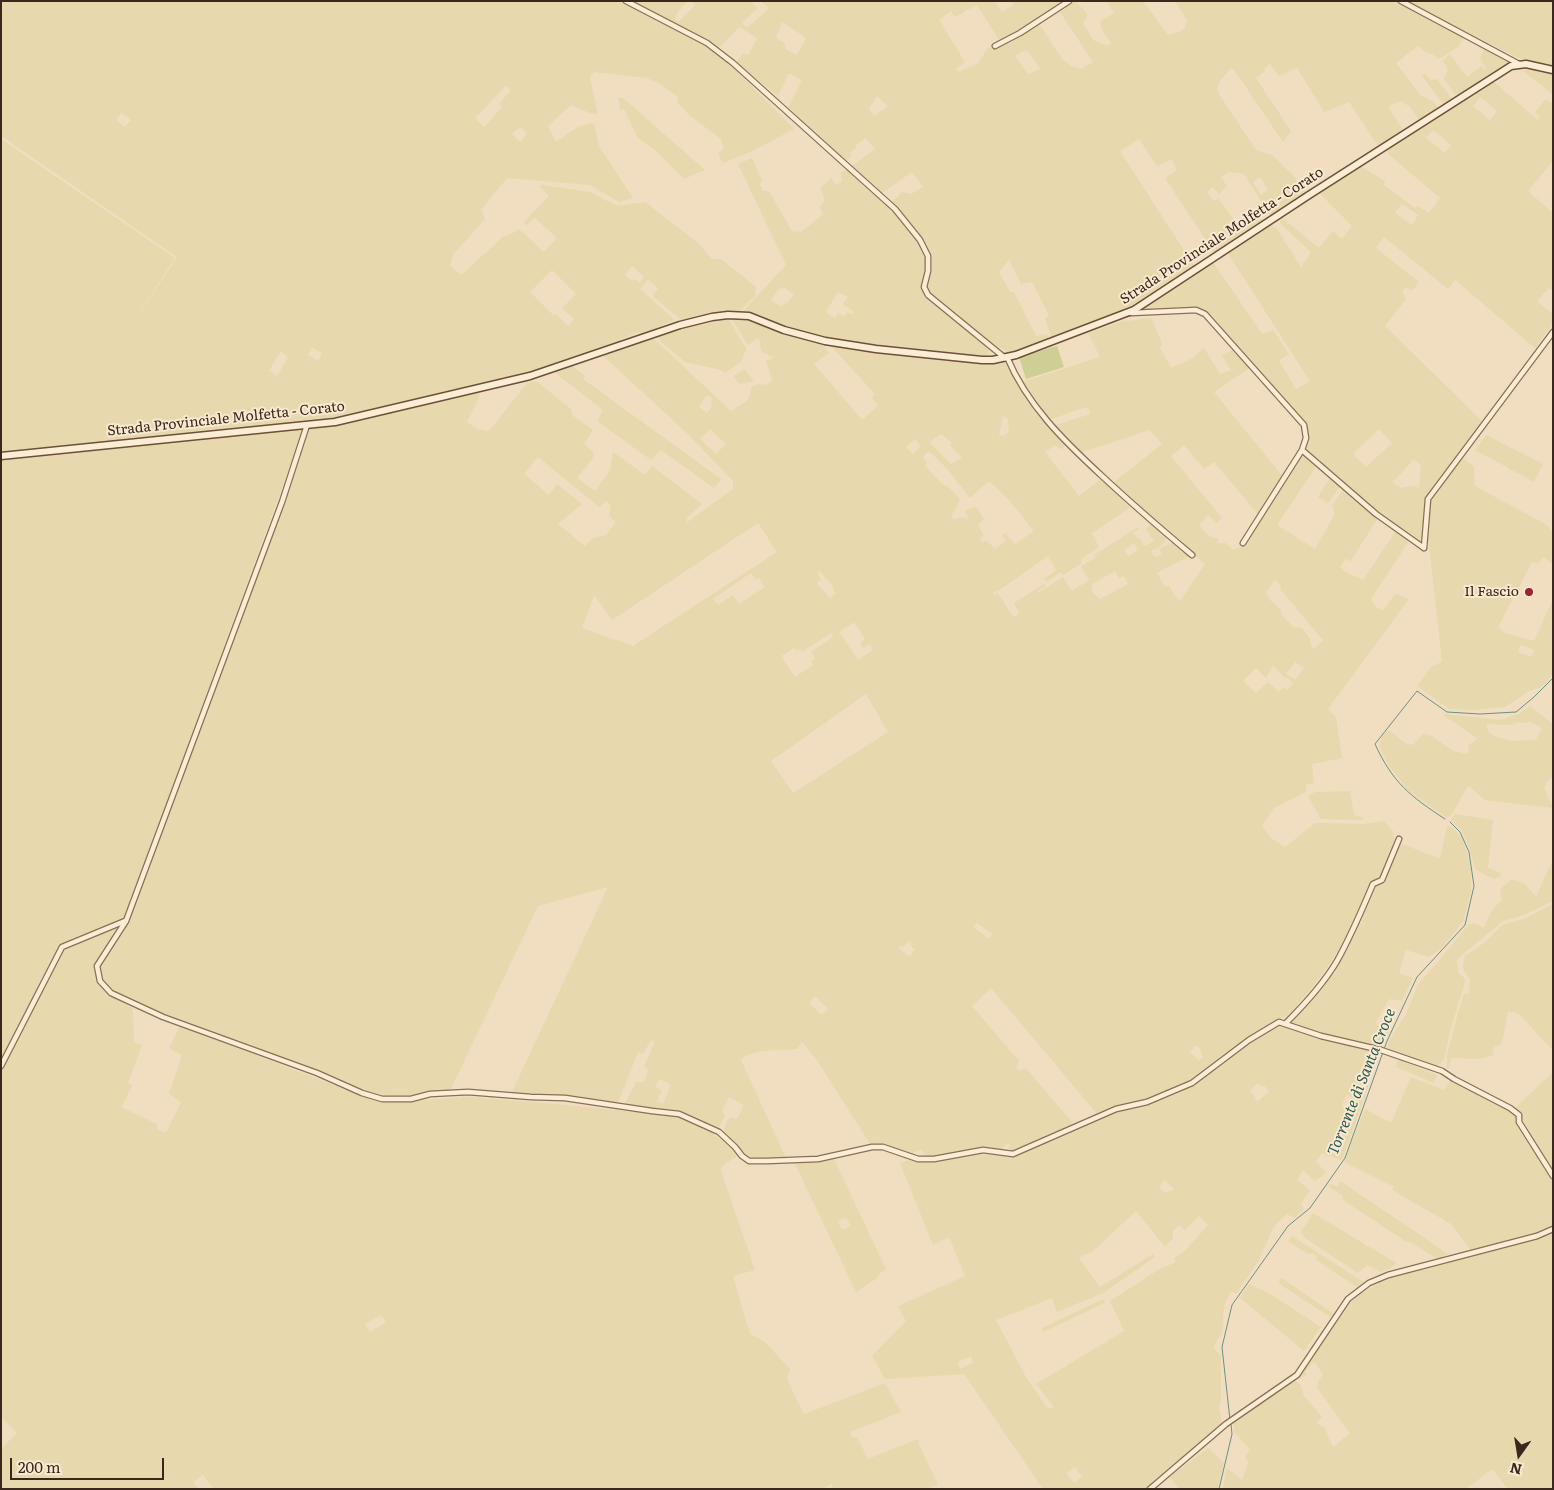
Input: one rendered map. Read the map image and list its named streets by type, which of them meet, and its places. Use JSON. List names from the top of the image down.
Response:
{
  "streets": {
    "street": ["Strada Provinciale Molfetta - Corato"]
  },
  "water": ["Torrente di Santa Croce"],
  "places": ["Il Fascio"],
  "scale_bar": "200 m",
  "north": "bottom"
}
